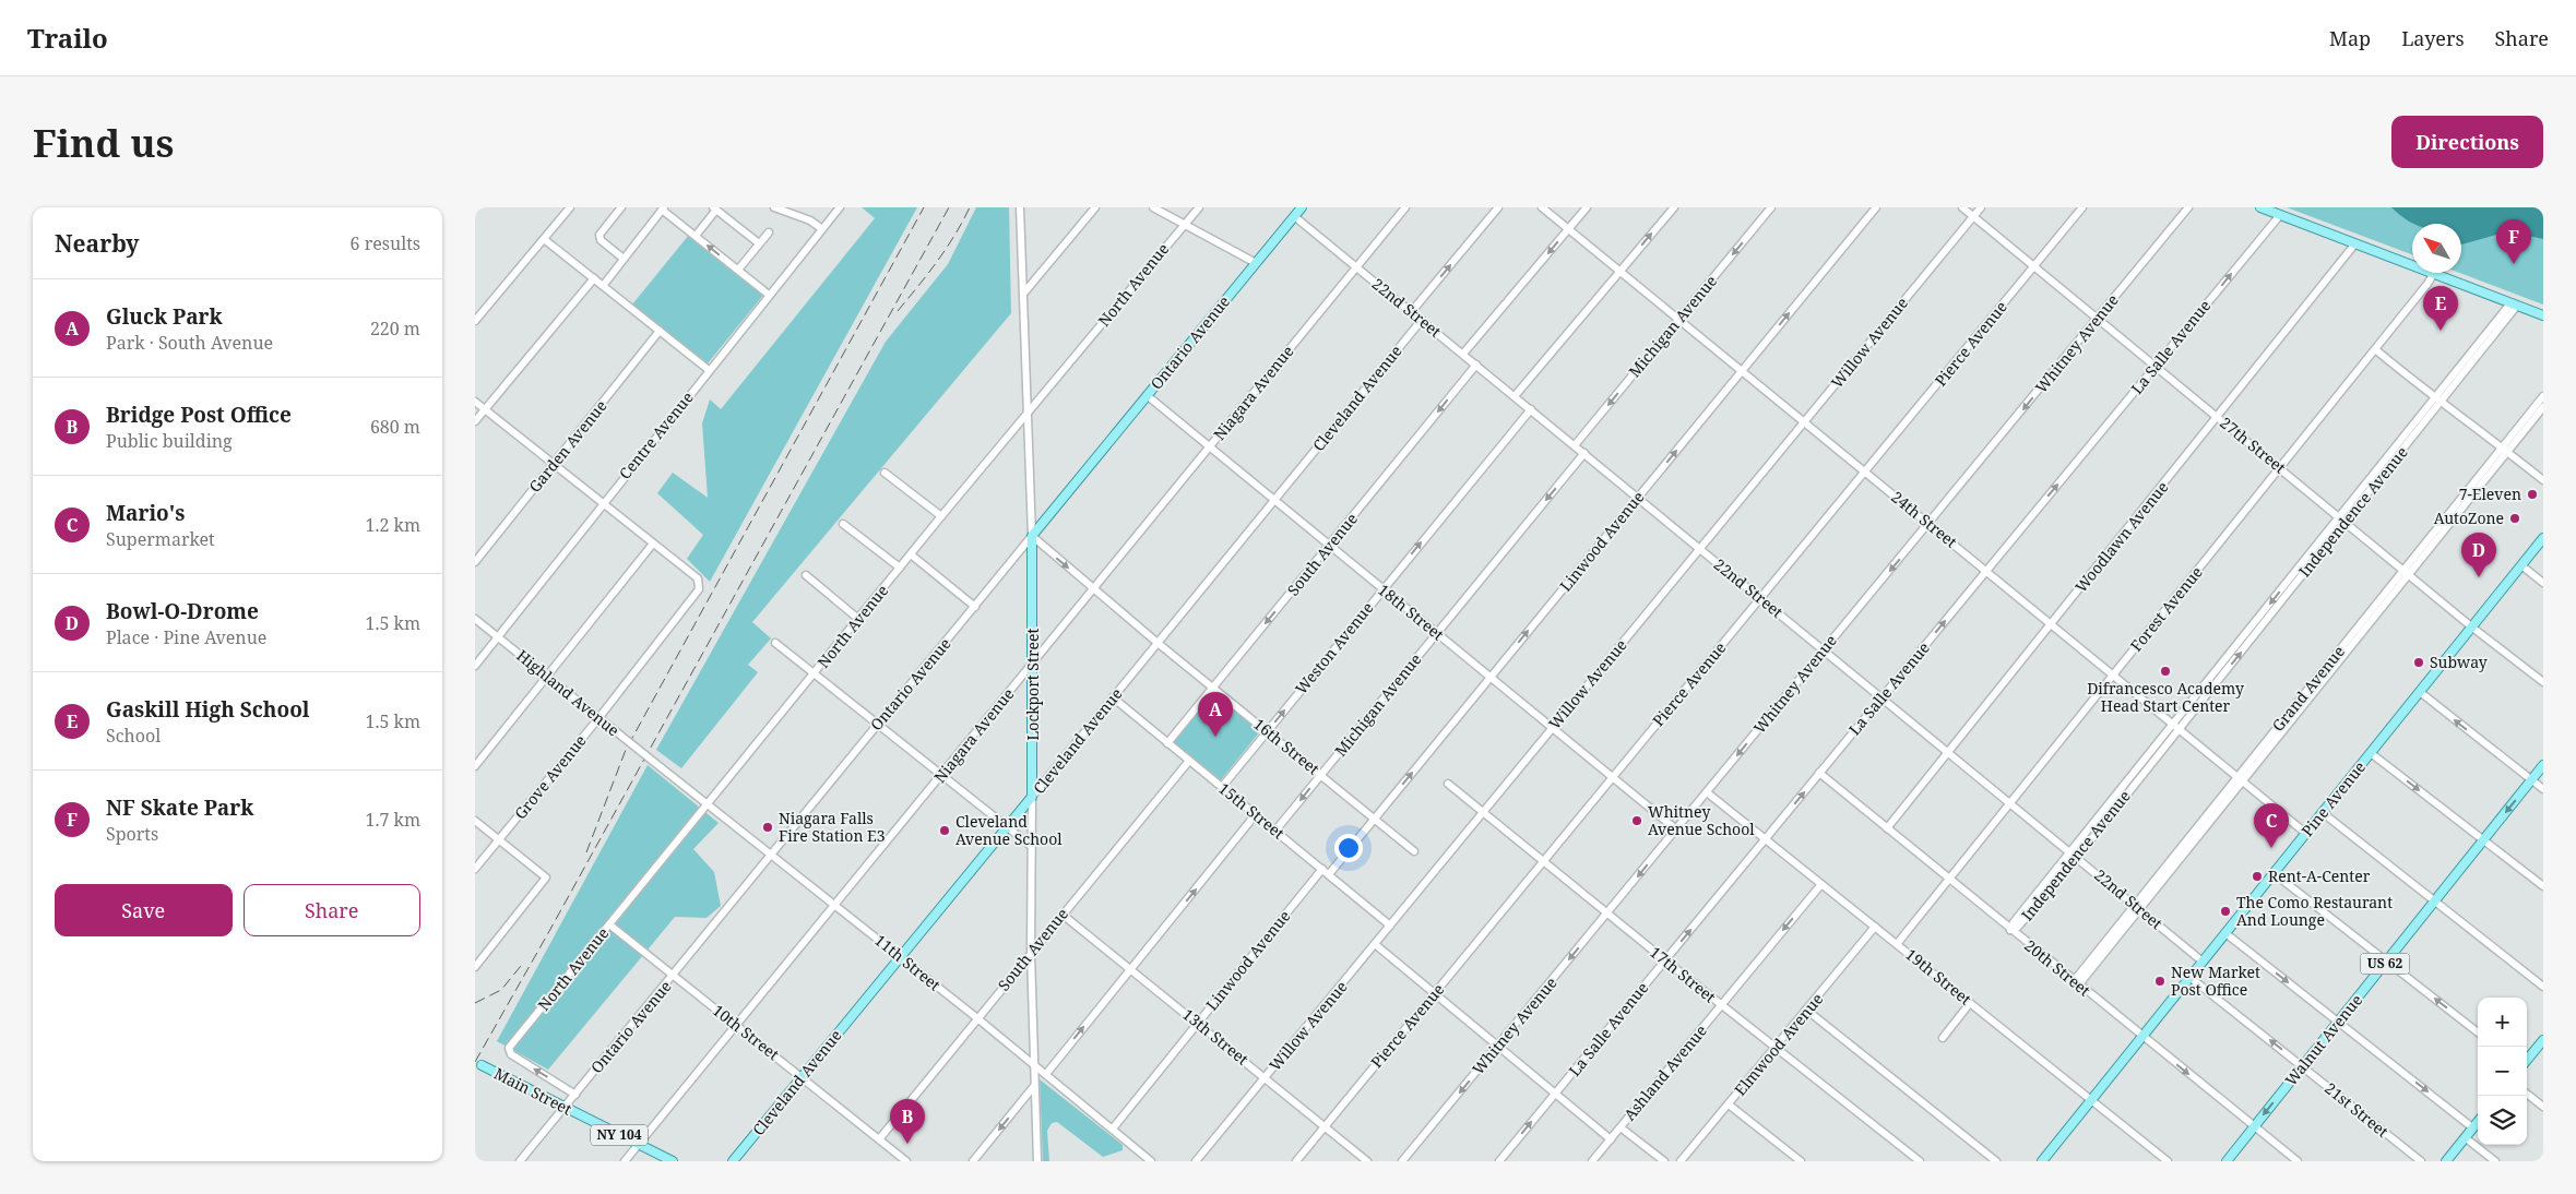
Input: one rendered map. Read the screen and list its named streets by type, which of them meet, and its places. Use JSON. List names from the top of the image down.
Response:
{
  "streets": {
    "main road": [
      "Ontario Avenue",
      "Cleveland Avenue",
      "Lockport Street",
      "Pine Avenue",
      "US 62",
      "Walnut Avenue",
      "Main Street",
      "NY 104"
    ],
    "street": [
      "North Avenue",
      "22nd Street",
      "Michigan Avenue",
      "Willow Avenue",
      "Pierce Avenue",
      "Whitney Avenue",
      "La Salle Avenue",
      "Niagara Avenue",
      "Centre Avenue",
      "27th Street",
      "Garden Avenue",
      "Independence Avenue",
      "24th Street",
      "Woodlawn Avenue",
      "Linwood Avenue",
      "South Avenue",
      "Forest Avenue",
      "18th Street",
      "Weston Avenue",
      "Highland Avenue",
      "16th Street",
      "Grove Avenue",
      "15th Street",
      "11th Street",
      "20th Street",
      "17th Street",
      "19th Street",
      "10th Street",
      "13th Street",
      "Elmwood Avenue",
      "Ashland Avenue",
      "21st Street"
    ]
  },
  "crossings": [
    ["North Avenue", "Ontario Avenue"],
    ["North Avenue", "Lockport Street"],
    ["North Avenue", "11th Street"],
    ["North Avenue", "10th Street"],
    ["22nd Street", "Michigan Avenue"],
    ["22nd Street", "Ontario Avenue"],
    ["22nd Street", "Willow Avenue"],
    ["22nd Street", "Pierce Avenue"],
    ["22nd Street", "Whitney Avenue"],
    ["22nd Street", "La Salle Avenue"],
    ["22nd Street", "Niagara Avenue"],
    ["22nd Street", "Cleveland Avenue"],
    ["22nd Street", "Independence Avenue"],
    ["22nd Street", "Woodlawn Avenue"],
    ["22nd Street", "Linwood Avenue"],
    ["22nd Street", "South Avenue"],
    ["22nd Street", "Forest Avenue"],
    ["22nd Street", "Weston Avenue"],
    ["22nd Street", "Pine Avenue"],
    ["Michigan Avenue", "24th Street"],
    ["Michigan Avenue", "18th Street"],
    ["Michigan Avenue", "16th Street"],
    ["Michigan Avenue", "15th Street"],
    ["Ontario Avenue", "18th Street"],
    ["Ontario Avenue", "Lockport Street"],
    ["Ontario Avenue", "16th Street"],
    ["Ontario Avenue", "11th Street"],
    ["Ontario Avenue", "10th Street"],
    ["Ontario Avenue", "Main Street"],
    ["Willow Avenue", "27th Street"],
    ["Willow Avenue", "24th Street"],
    ["Willow Avenue", "18th Street"],
    ["Willow Avenue", "15th Street"],
    ["Willow Avenue", "17th Street"],
    ["Willow Avenue", "13th Street"],
    ["Pierce Avenue", "27th Street"],
    ["Pierce Avenue", "24th Street"],
    ["Pierce Avenue", "18th Street"],
    ["Pierce Avenue", "17th Street"],
    ["Pierce Avenue", "13th Street"],
    ["Whitney Avenue", "27th Street"],
    ["Whitney Avenue", "24th Street"],
    ["Whitney Avenue", "18th Street"],
    ["Whitney Avenue", "17th Street"],
    ["Whitney Avenue", "19th Street"],
    ["La Salle Avenue", "27th Street"],
    ["La Salle Avenue", "24th Street"],
    ["La Salle Avenue", "20th Street"],
    ["La Salle Avenue", "17th Street"],
    ["La Salle Avenue", "19th Street"],
    ["Niagara Avenue", "18th Street"],
    ["Niagara Avenue", "Lockport Street"],
    ["Niagara Avenue", "16th Street"],
    ["Niagara Avenue", "11th Street"],
    ["Niagara Avenue", "10th Street"],
    ["Niagara Avenue", "Main Street"],
    ["Cleveland Avenue", "18th Street"],
    ["Cleveland Avenue", "Lockport Street"],
    ["Cleveland Avenue", "16th Street"],
    ["Cleveland Avenue", "15th Street"],
    ["Cleveland Avenue", "11th Street"],
    ["Cleveland Avenue", "10th Street"],
    ["Centre Avenue", "Highland Avenue"],
    ["27th Street", "Independence Avenue"],
    ["27th Street", "Woodlawn Avenue"],
    ["27th Street", "Forest Avenue"],
    ["27th Street", "Pine Avenue"],
    ["Independence Avenue", "24th Street"],
    ["Independence Avenue", "20th Street"],
    ["24th Street", "Woodlawn Avenue"],
    ["24th Street", "Linwood Avenue"],
    ["24th Street", "Forest Avenue"],
    ["24th Street", "Pine Avenue"],
    ["Woodlawn Avenue", "20th Street"],
    ["Linwood Avenue", "18th Street"],
    ["Linwood Avenue", "16th Street"],
    ["Linwood Avenue", "15th Street"],
    ["Linwood Avenue", "11th Street"],
    ["Linwood Avenue", "13th Street"],
    ["South Avenue", "18th Street"],
    ["South Avenue", "Lockport Street"],
    ["South Avenue", "16th Street"],
    ["South Avenue", "15th Street"],
    ["South Avenue", "11th Street"],
    ["South Avenue", "10th Street"],
    ["South Avenue", "13th Street"],
    ["Forest Avenue", "20th Street"],
    ["Forest Avenue", "19th Street"],
    ["18th Street", "Weston Avenue"],
    ["Weston Avenue", "16th Street"],
    ["Weston Avenue", "15th Street"],
    ["Lockport Street", "16th Street"],
    ["Lockport Street", "11th Street"],
    ["Highland Avenue", "Grove Avenue"],
    ["Highland Avenue", "11th Street"],
    ["Pine Avenue", "20th Street"],
    ["Pine Avenue", "19th Street"],
    ["Pine Avenue", "21st Street"],
    ["20th Street", "Walnut Avenue"],
    ["17th Street", "Elmwood Avenue"],
    ["17th Street", "Ashland Avenue"],
    ["19th Street", "Elmwood Avenue"],
    ["19th Street", "Ashland Avenue"],
    ["Walnut Avenue", "21st Street"]
  ],
  "one_way": [
    "Michigan Avenue",
    "Whitney Avenue",
    "La Salle Avenue",
    "Linwood Avenue",
    "South Avenue",
    "Weston Avenue",
    "Ashland Avenue"
  ],
  "places": [
    "7-Eleven",
    "AutoZone",
    "Subway",
    "Difrancesco Academy Head Start Center",
    "Whitney Avenue School",
    "Niagara Falls Fire Station E3",
    "Cleveland Avenue School",
    "Rent-A-Center",
    "The Como Restaurant And Lounge",
    "New Market Post Office"
  ],
  "north": "top left",
  "page": {
    "header": "Trailo",
    "nav": ["Map", "Layers", "Share"],
    "buttons": [
      "Directions",
      ["Save", "Share"]
    ],
    "title": "Find us",
    "heading": ["Nearby", "6 results"],
    "pins": [
      "F",
      "E",
      "D",
      "A",
      "C",
      "B"
    ],
    "list": [
      {
        "mark": "A",
        "name": "Gluck Park",
        "note": "Park · South Avenue",
        "value": "220 m"
      },
      {
        "mark": "B",
        "name": "Bridge Post Office",
        "note": "Public building",
        "value": "680 m"
      },
      {
        "mark": "C",
        "name": "Mario's",
        "note": "Supermarket",
        "value": "1.2 km"
      },
      {
        "mark": "D",
        "name": "Bowl-O-Drome",
        "note": "Place · Pine Avenue",
        "value": "1.5 km"
      },
      {
        "mark": "E",
        "name": "Gaskill High School",
        "note": "School",
        "value": "1.5 km"
      },
      {
        "mark": "F",
        "name": "NF Skate Park",
        "note": "Sports",
        "value": "1.7 km"
      }
    ],
    "map_buttons": ["+", "−"]
  }
}
